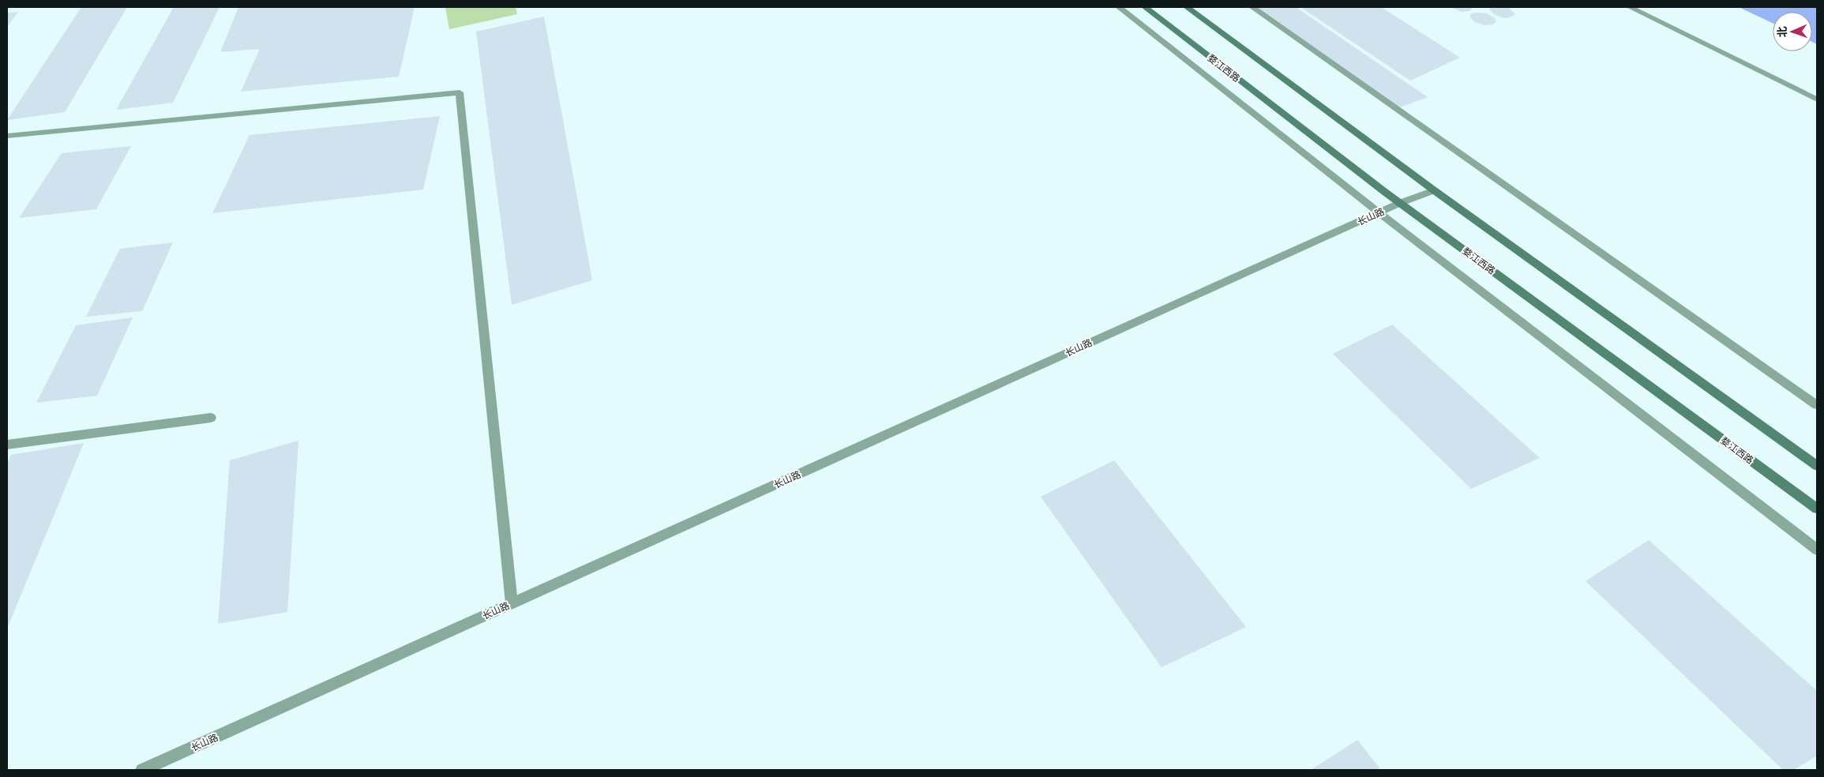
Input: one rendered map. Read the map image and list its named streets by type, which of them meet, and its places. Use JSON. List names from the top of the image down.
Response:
{
  "streets": {
    "main road": ["婺江西路"],
    "street": ["长山路"]
  },
  "crossings": [
    ["婺江西路", "长山路"]
  ],
  "north": "left"
}
